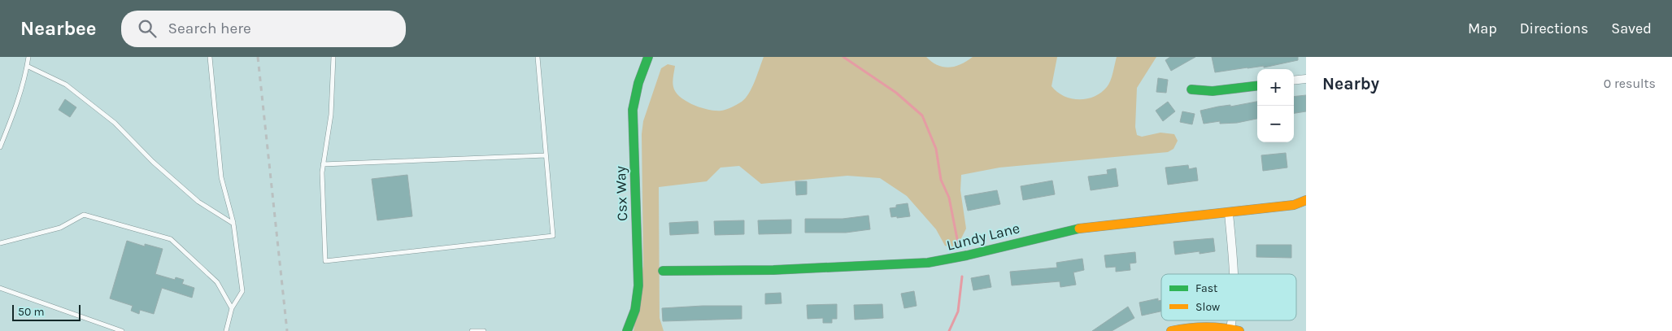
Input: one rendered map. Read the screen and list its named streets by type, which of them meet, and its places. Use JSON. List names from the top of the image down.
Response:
{
  "streets": {
    "street": ["Csx Way", "Lundy Lane"]
  },
  "legend": ["Fast", "Slow"],
  "scale_bar": "50 m",
  "page": {
    "header": "Nearbee",
    "search": "Search here",
    "nav": ["Map", "Directions", "Saved"],
    "heading": ["Nearby", "0 results"],
    "map_buttons": ["+", "−"],
    "scale": "50 m"
  }
}
